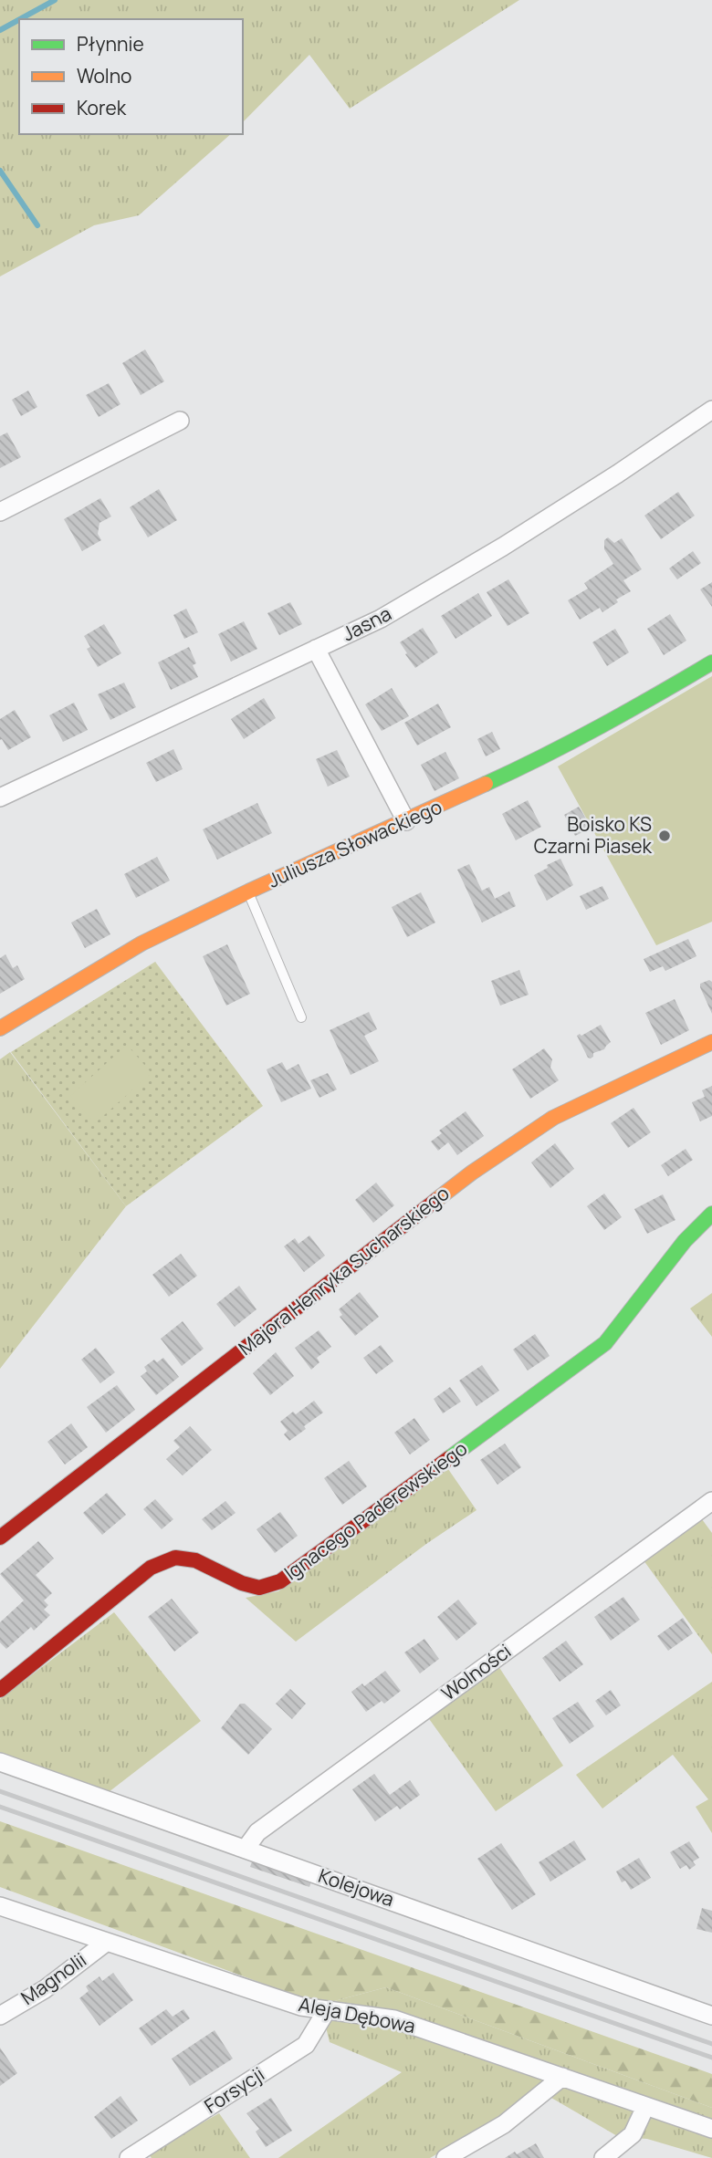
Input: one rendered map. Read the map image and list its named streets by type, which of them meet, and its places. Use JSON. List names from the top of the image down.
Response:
{
  "streets": {
    "street": [
      "Jasna",
      "Juliusza Słowackiego",
      "Majora Henryka Sucharskiego",
      "Ignacego Paderewskiego",
      "Wolności",
      "Kolejowa",
      "Magnolii",
      "Aleja Dębowa",
      "Forsycji"
    ]
  },
  "crossings": [
    ["Wolności", "Kolejowa"],
    ["Magnolii", "Aleja Dębowa"],
    ["Aleja Dębowa", "Forsycji"]
  ],
  "places": ["Boisko KS Czarni Piasek"],
  "legend": ["Płynnie", "Wolno", "Korek"]
}
